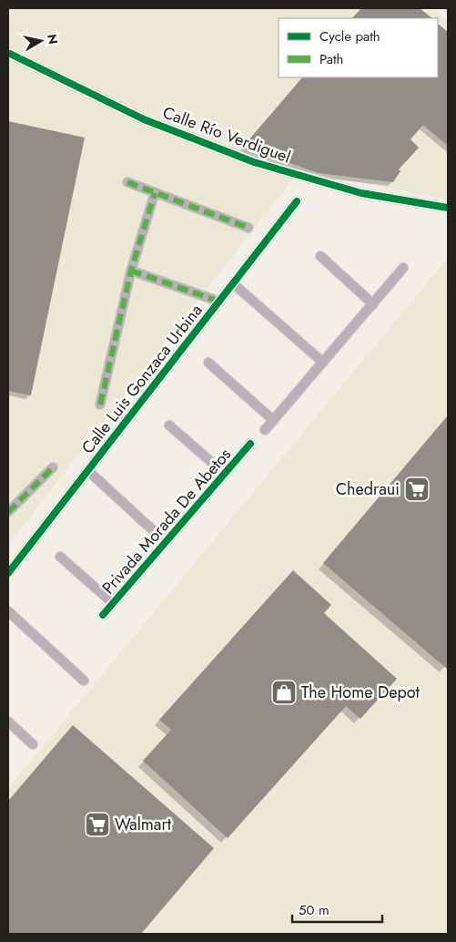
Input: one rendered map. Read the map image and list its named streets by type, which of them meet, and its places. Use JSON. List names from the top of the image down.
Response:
{
  "streets": {
    "street": ["Calle Río Verdiguel", "Calle Luis Gonzaca Urbina", "Privada Morada De Abetos"]
  },
  "crossings": [
    ["Calle Luis Gonzaca Urbina", "Privada Morada De Abetos"]
  ],
  "places": {
    "supermarket": ["Chedraui", "Walmart"],
    "shop": ["The Home Depot"]
  },
  "legend": ["Cycle path", "Path"],
  "scale_bar": "50 m",
  "north": "right"
}
